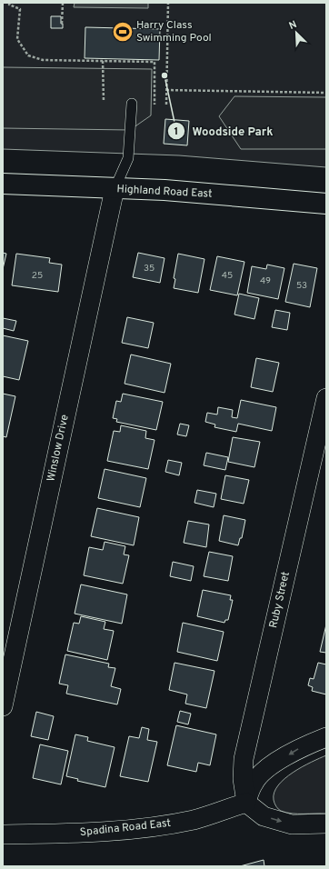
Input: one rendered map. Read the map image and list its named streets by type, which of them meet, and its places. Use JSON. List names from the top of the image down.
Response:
{
  "streets": {
    "street": [
      "Highland Road East",
      "Winslow Drive",
      "Ruby Street",
      "Spadina Road East"
    ]
  },
  "crossings": [
    ["Highland Road East", "Winslow Drive"],
    ["Ruby Street", "Spadina Road East"]
  ],
  "places": {
    "sports": ["Harry Class Swimming Pool"],
    "other": ["Woodside Park"]
  },
  "house_numbers": [
    "35",
    "25",
    "45",
    "49",
    "53"
  ],
  "north": "top left"
}
